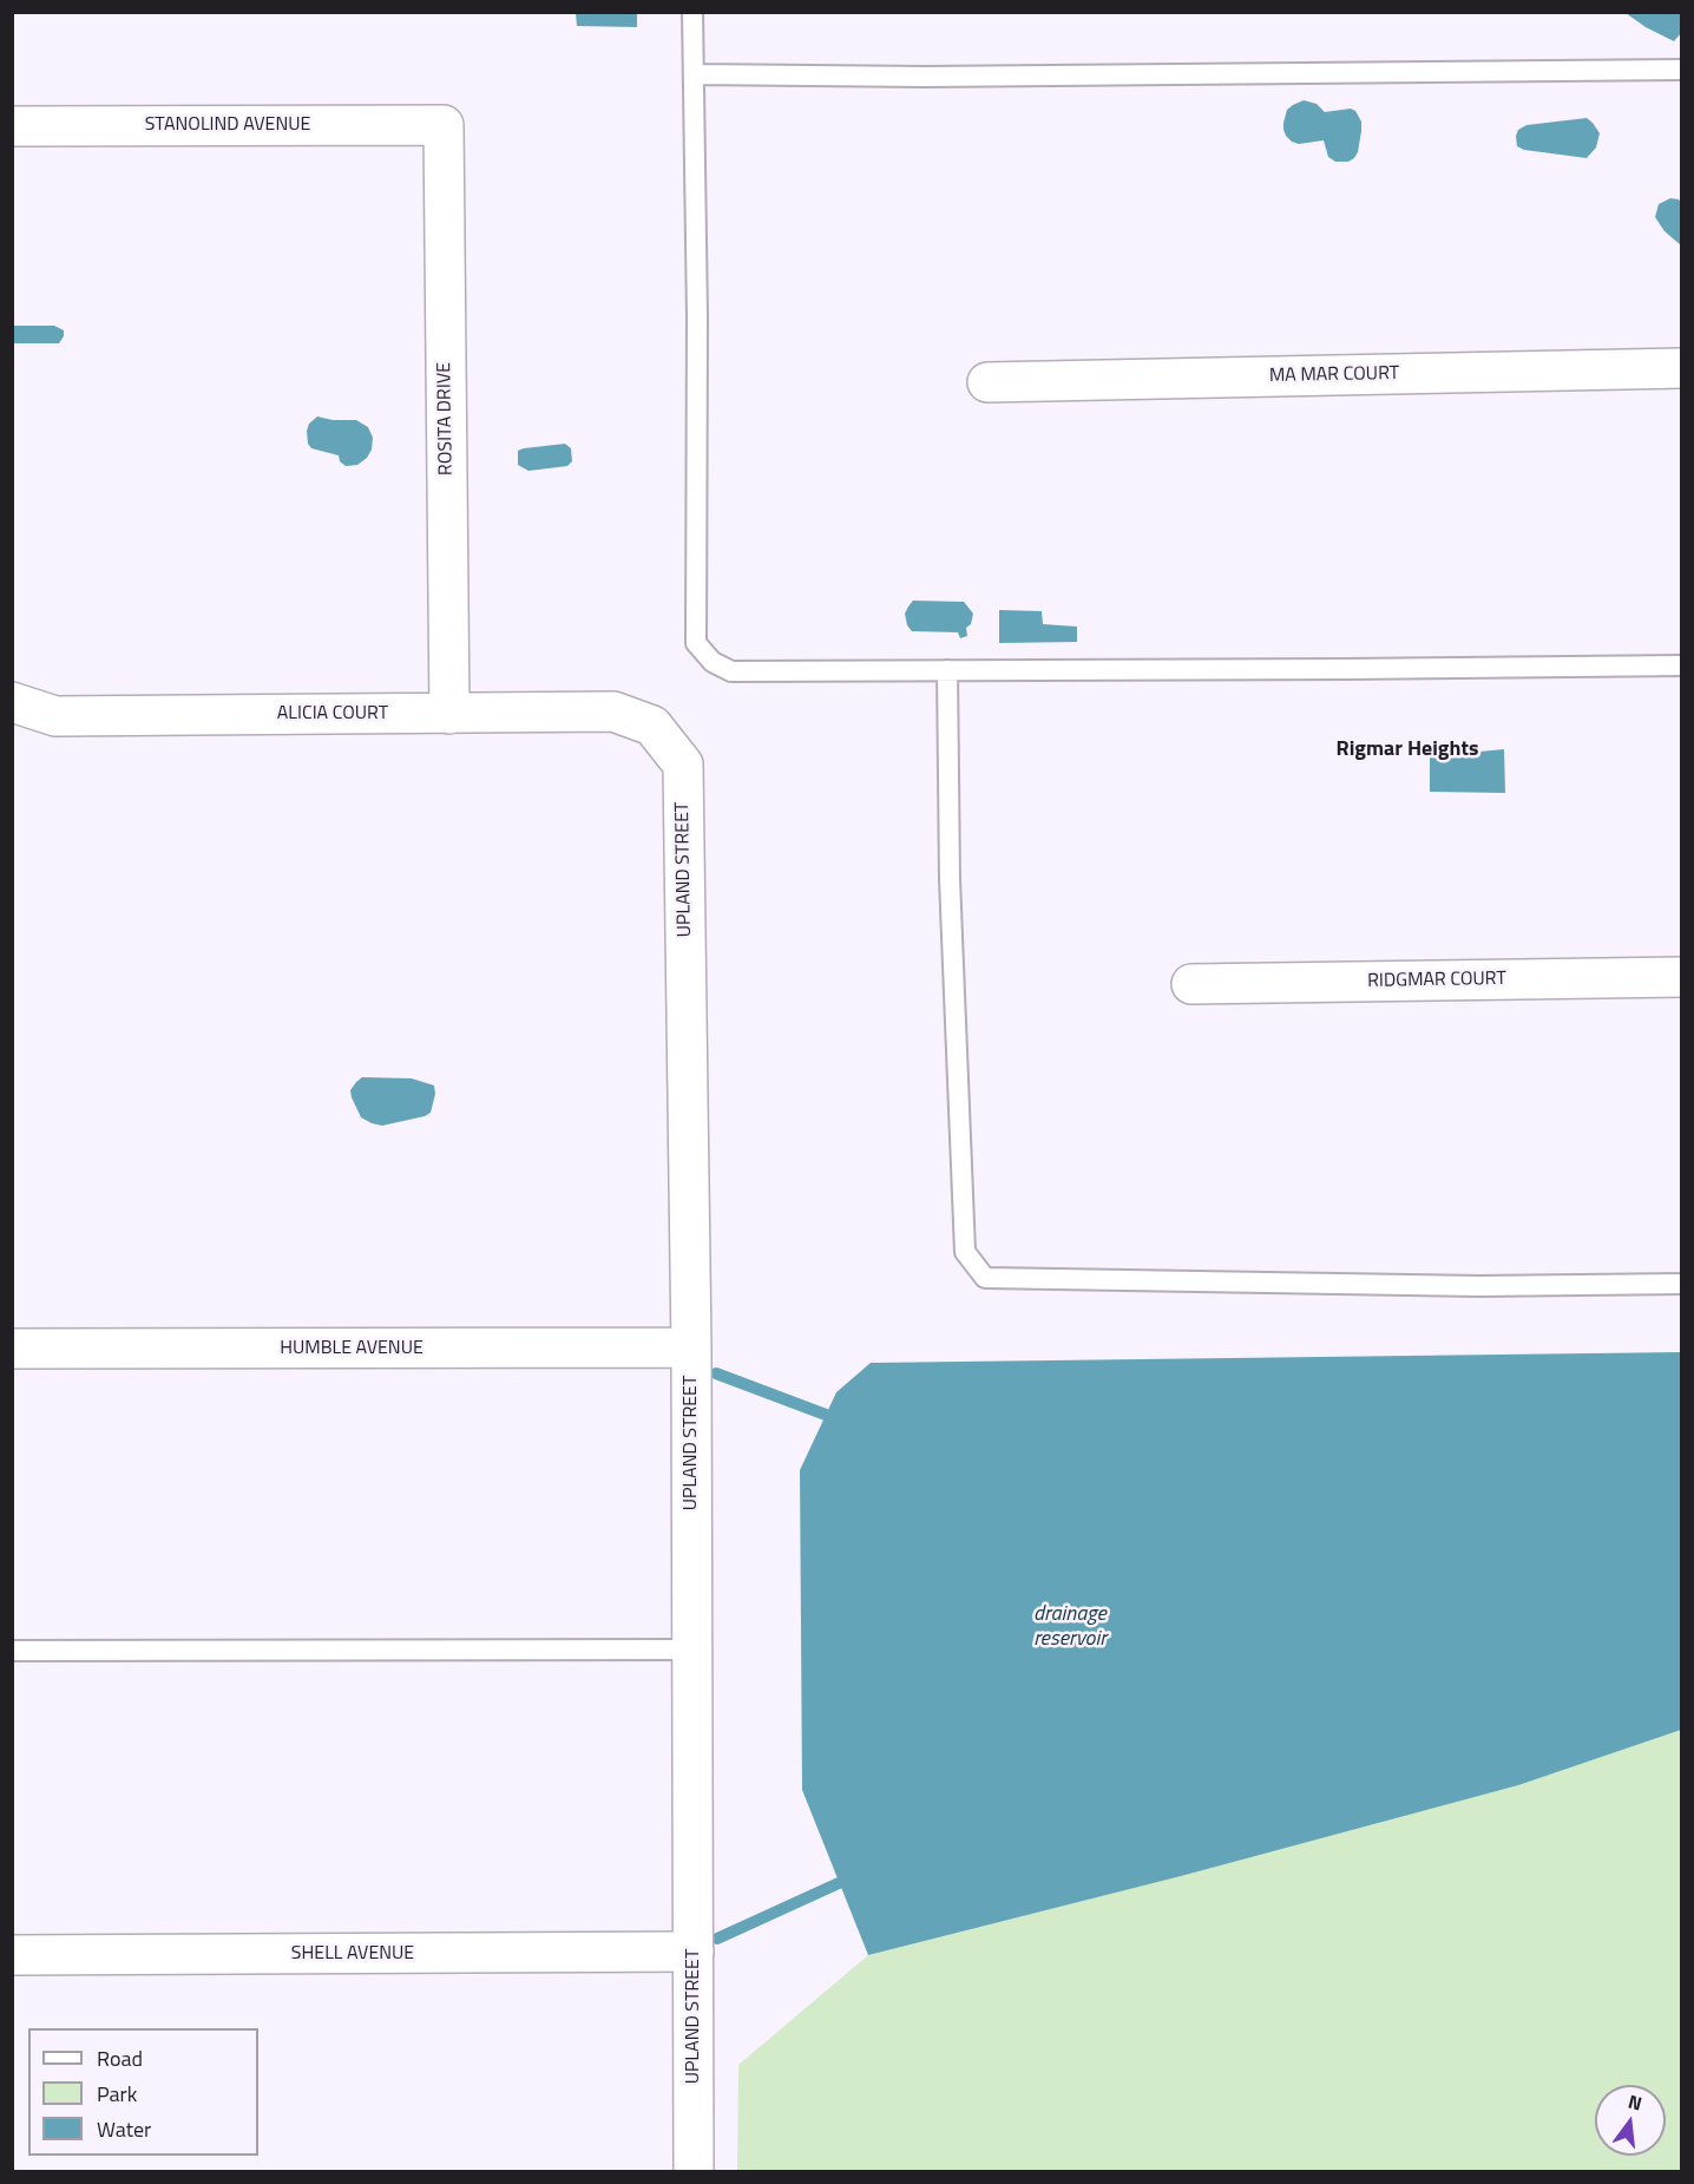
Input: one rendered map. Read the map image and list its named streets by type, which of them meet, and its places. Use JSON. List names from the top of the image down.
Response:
{
  "streets": {
    "street": [
      "STANOLIND AVENUE",
      "MA MAR COURT",
      "ROSITA DRIVE",
      "ALICIA COURT",
      "UPLAND STREET",
      "RIDGMAR COURT",
      "HUMBLE AVENUE",
      "SHELL AVENUE"
    ]
  },
  "crossings": [
    ["STANOLIND AVENUE", "ROSITA DRIVE"],
    ["ROSITA DRIVE", "ALICIA COURT"],
    ["ALICIA COURT", "UPLAND STREET"],
    ["UPLAND STREET", "HUMBLE AVENUE"],
    ["UPLAND STREET", "SHELL AVENUE"]
  ],
  "districts": ["Rigmar Heights"],
  "water": ["drainage reservoir"],
  "legend": ["Road", "Park", "Water"],
  "north": "top"
}
